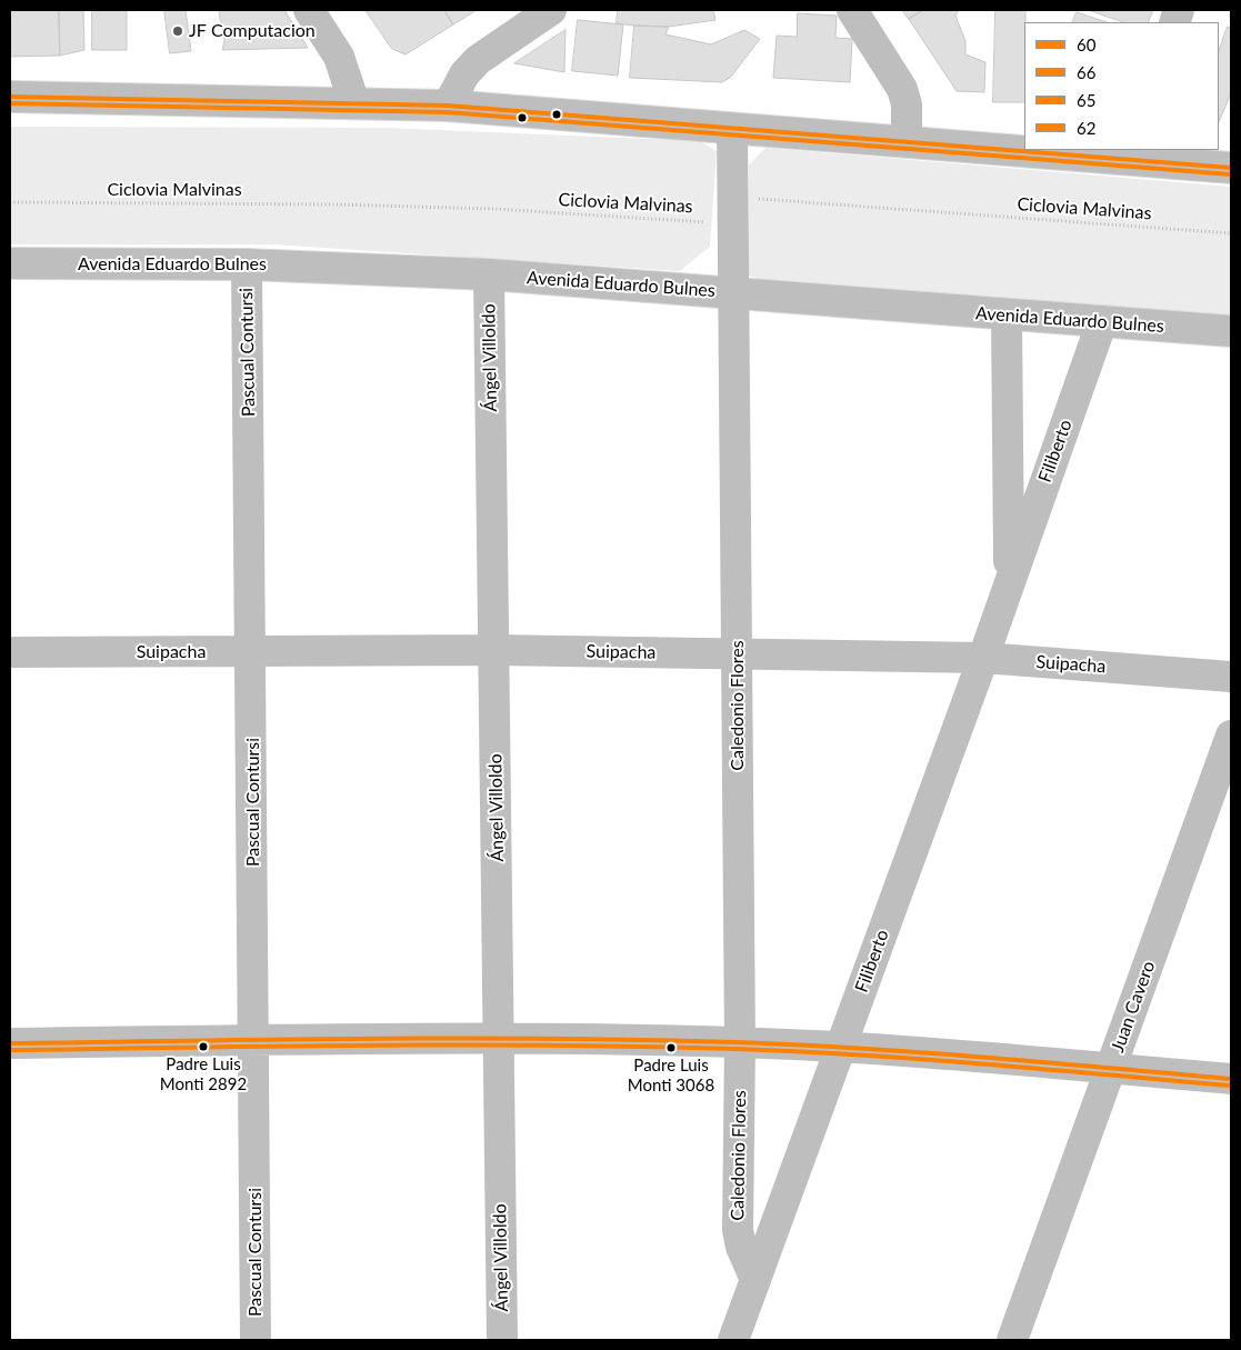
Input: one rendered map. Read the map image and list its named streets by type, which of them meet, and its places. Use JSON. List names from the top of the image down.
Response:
{
  "streets": {
    "street": [
      "Avenida Eduardo Bulnes",
      "Pascual Contursi",
      "Ángel Villoldo",
      "Filiberto",
      "Suipacha",
      "Caledonio Flores",
      "Juan Cavero"
    ],
    "path": ["Ciclovia Malvinas"]
  },
  "crossings": [
    ["Ciclovia Malvinas", "Caledonio Flores"],
    ["Avenida Eduardo Bulnes", "Pascual Contursi"],
    ["Avenida Eduardo Bulnes", "Ángel Villoldo"],
    ["Avenida Eduardo Bulnes", "Filiberto"],
    ["Avenida Eduardo Bulnes", "Caledonio Flores"],
    ["Pascual Contursi", "Suipacha"],
    ["Ángel Villoldo", "Suipacha"],
    ["Filiberto", "Suipacha"],
    ["Filiberto", "Caledonio Flores"],
    ["Suipacha", "Caledonio Flores"]
  ],
  "places": ["JF Computacion", "Padre Luis Monti 2892", "Padre Luis Monti 3068"],
  "lines": [
    "transit line 60",
    "transit line 66",
    "transit line 65",
    "transit line 62"
  ],
  "legend": [
    "60",
    "66",
    "65",
    "62"
  ]
}
